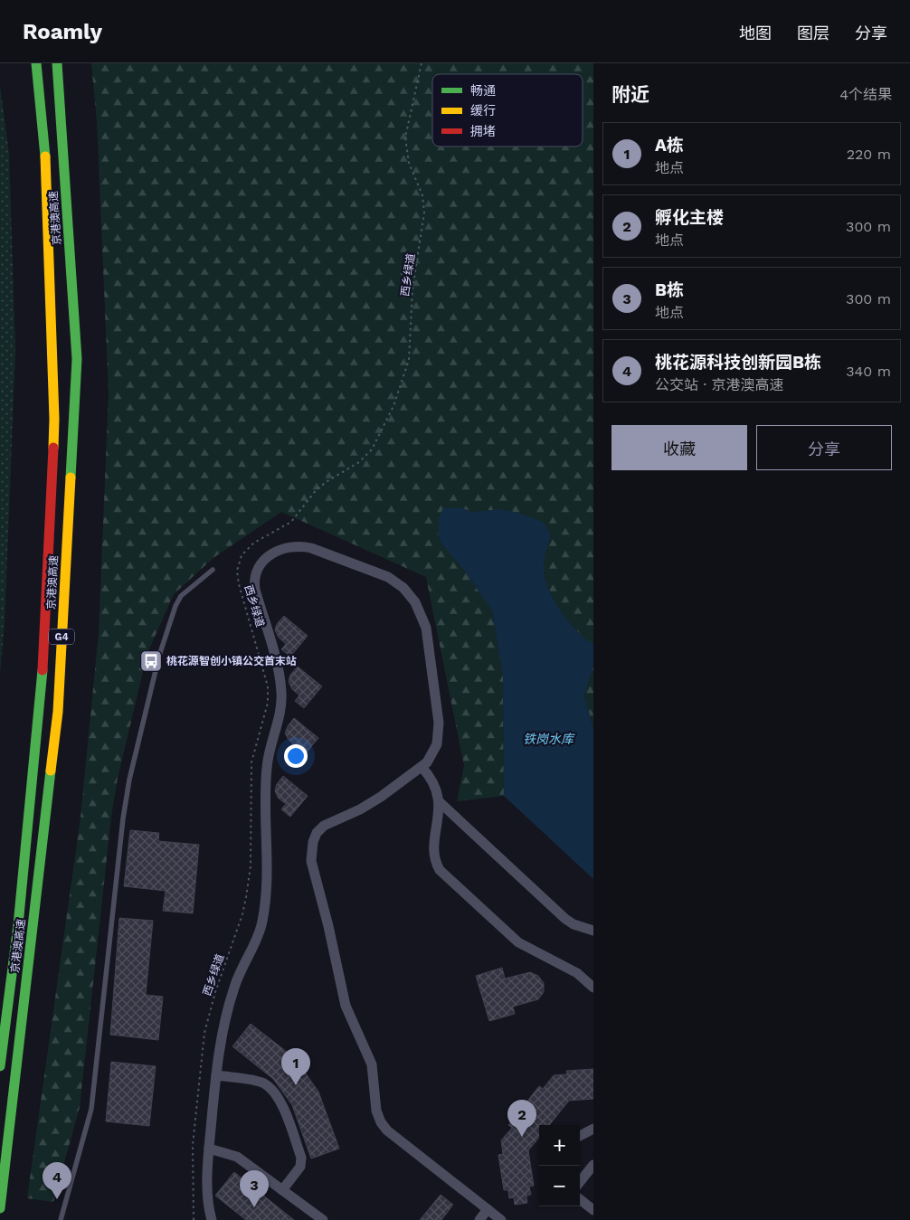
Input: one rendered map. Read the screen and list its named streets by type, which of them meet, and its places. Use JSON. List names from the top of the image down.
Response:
{
  "streets": {
    "highway": ["京港澳高速", "G4"],
    "path": ["西乡绿道"]
  },
  "water": ["铁岗水库"],
  "places": {
    "bus stop": ["桃花源智创小镇公交首末站"]
  },
  "legend": ["畅通", "缓行", "拥堵"],
  "page": {
    "header": "Roamly",
    "nav": ["地图", "图层", "分享"],
    "heading": ["附近", "4个结果"],
    "list": [
      {
        "mark": "1",
        "name": "A栋",
        "note": "地点",
        "value": "220 m"
      },
      {
        "mark": "2",
        "name": "孵化主楼",
        "note": "地点",
        "value": "300 m"
      },
      {
        "mark": "3",
        "name": "B栋",
        "note": "地点",
        "value": "300 m"
      },
      {
        "mark": "4",
        "name": "桃花源科技创新园B栋",
        "note": "公交站 · 京港澳高速",
        "value": "340 m"
      }
    ],
    "buttons": ["收藏", "分享"],
    "pins": [
      "1",
      "2",
      "4",
      "3"
    ],
    "map_buttons": ["+", "−"]
  }
}
